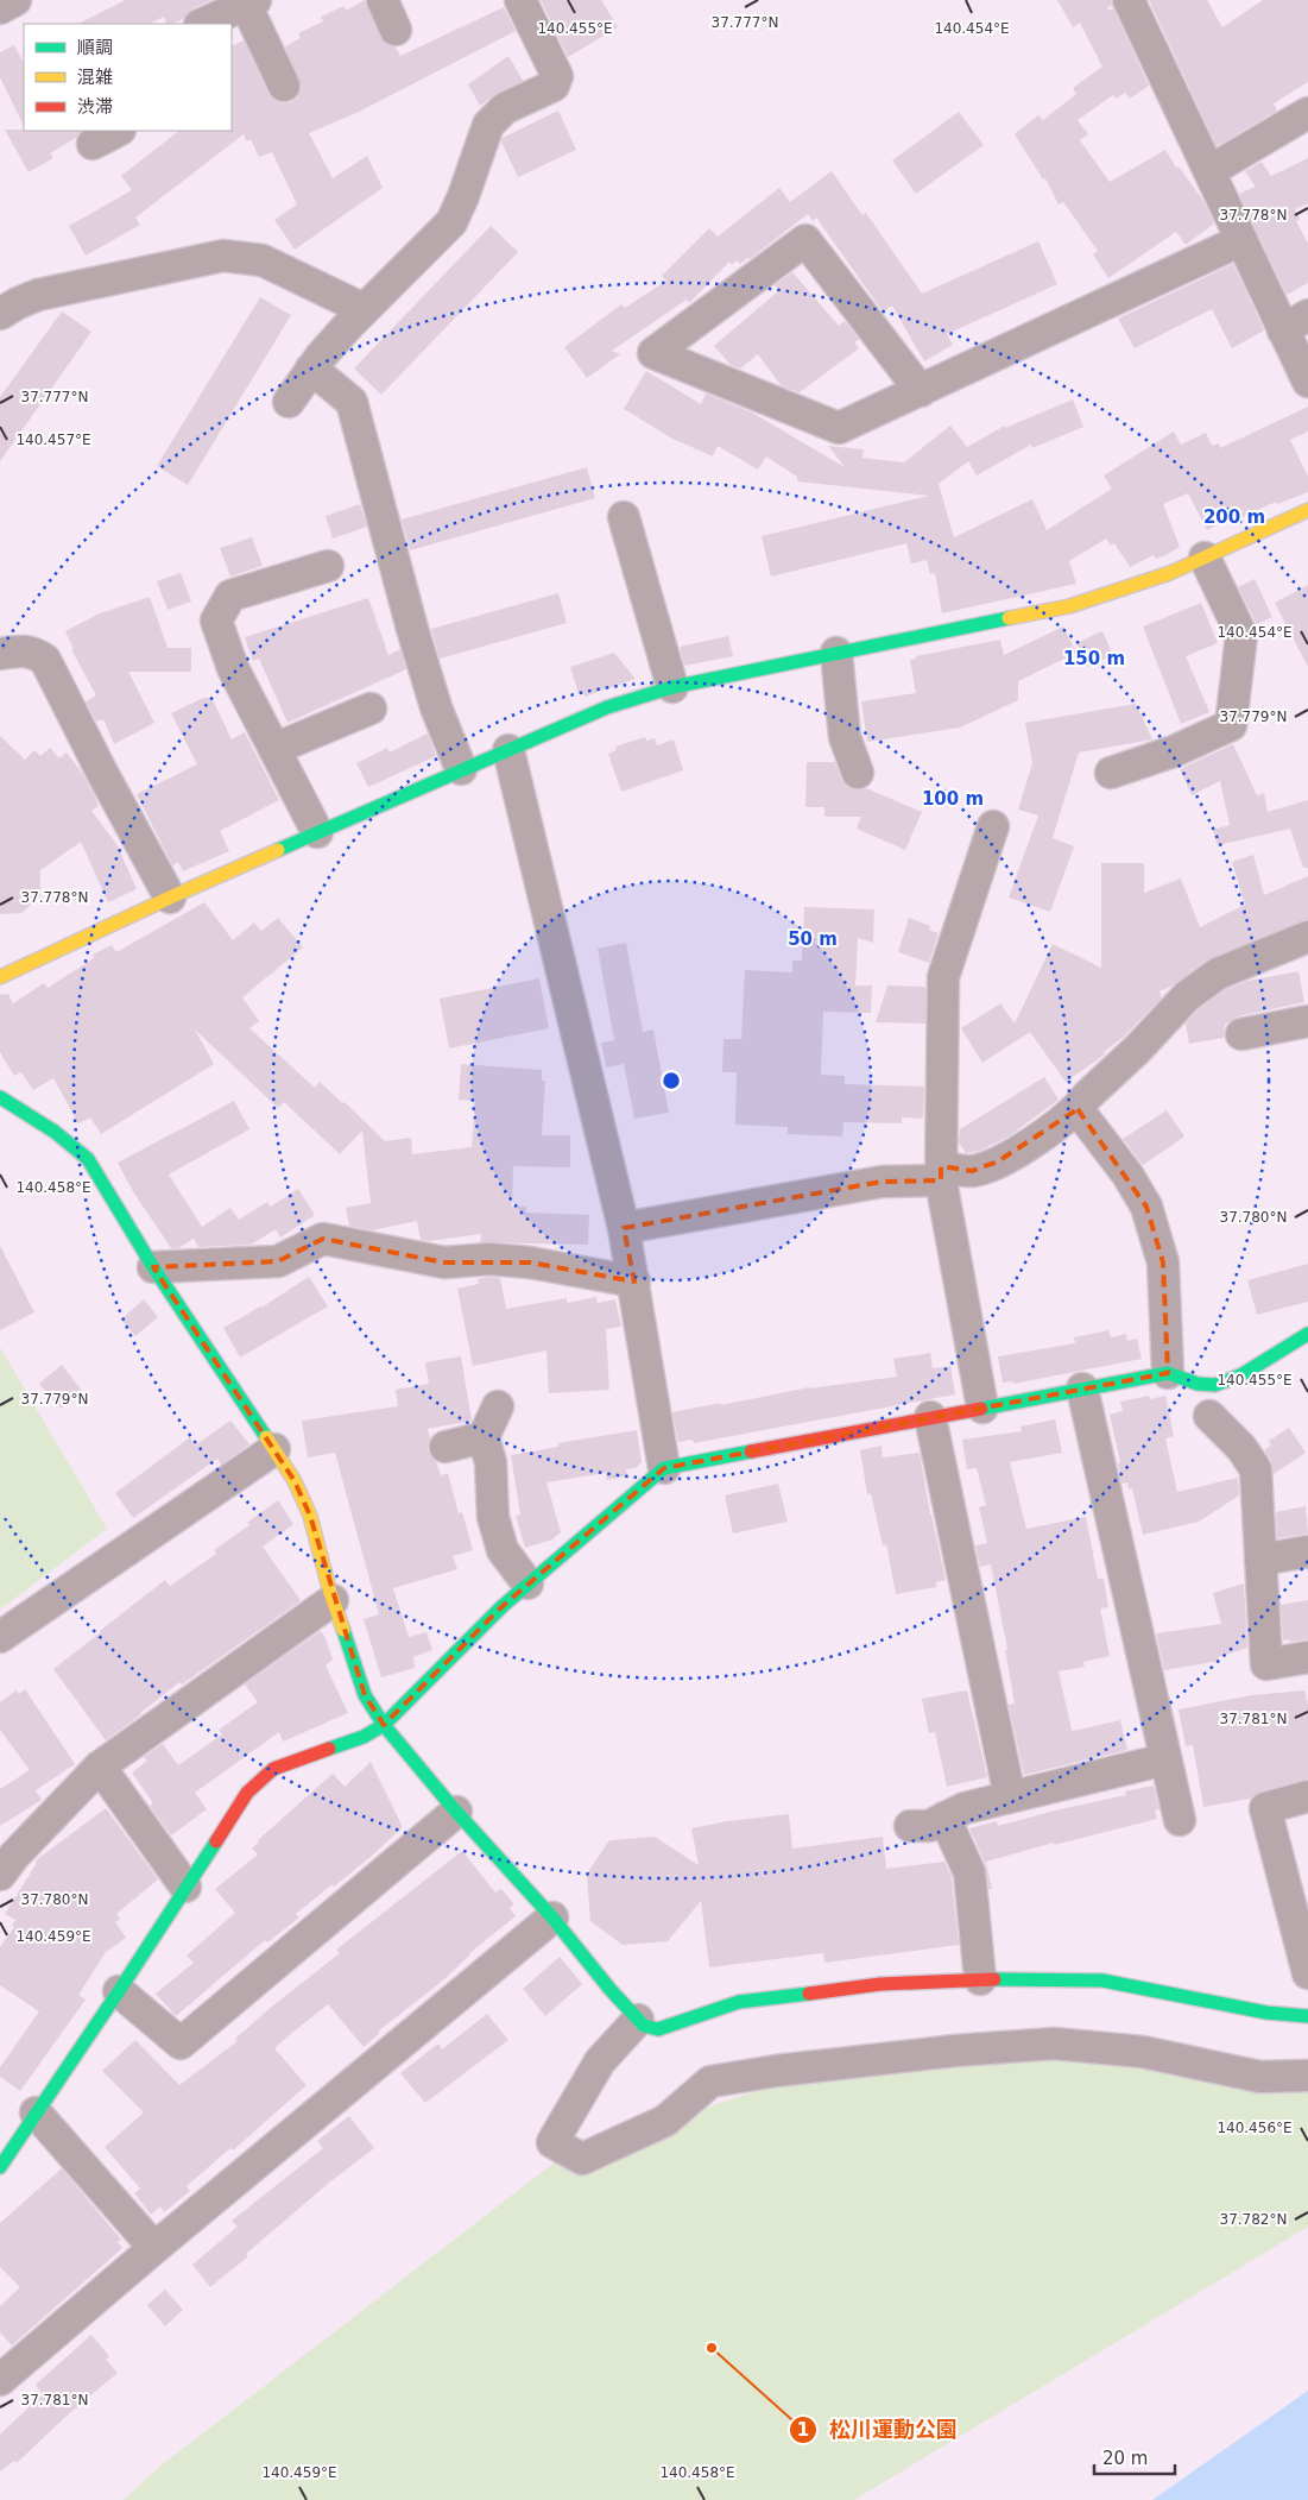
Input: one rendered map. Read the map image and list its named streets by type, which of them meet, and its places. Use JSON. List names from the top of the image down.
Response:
{
  "places": ["松川運動公園"],
  "legend": ["順調", "混雑", "渋滞"],
  "scale_bar": "20 m",
  "coordinates": [
    "37.777°N",
    "140.454°E",
    "140.455°E",
    "37.778°N",
    "140.457°E",
    "37.779°N",
    "140.458°E",
    "37.780°N",
    "37.781°N",
    "140.459°E",
    "140.456°E",
    "37.782°N"
  ],
  "rings": [
    "200 m",
    "150 m",
    "100 m",
    "50 m"
  ]
}
